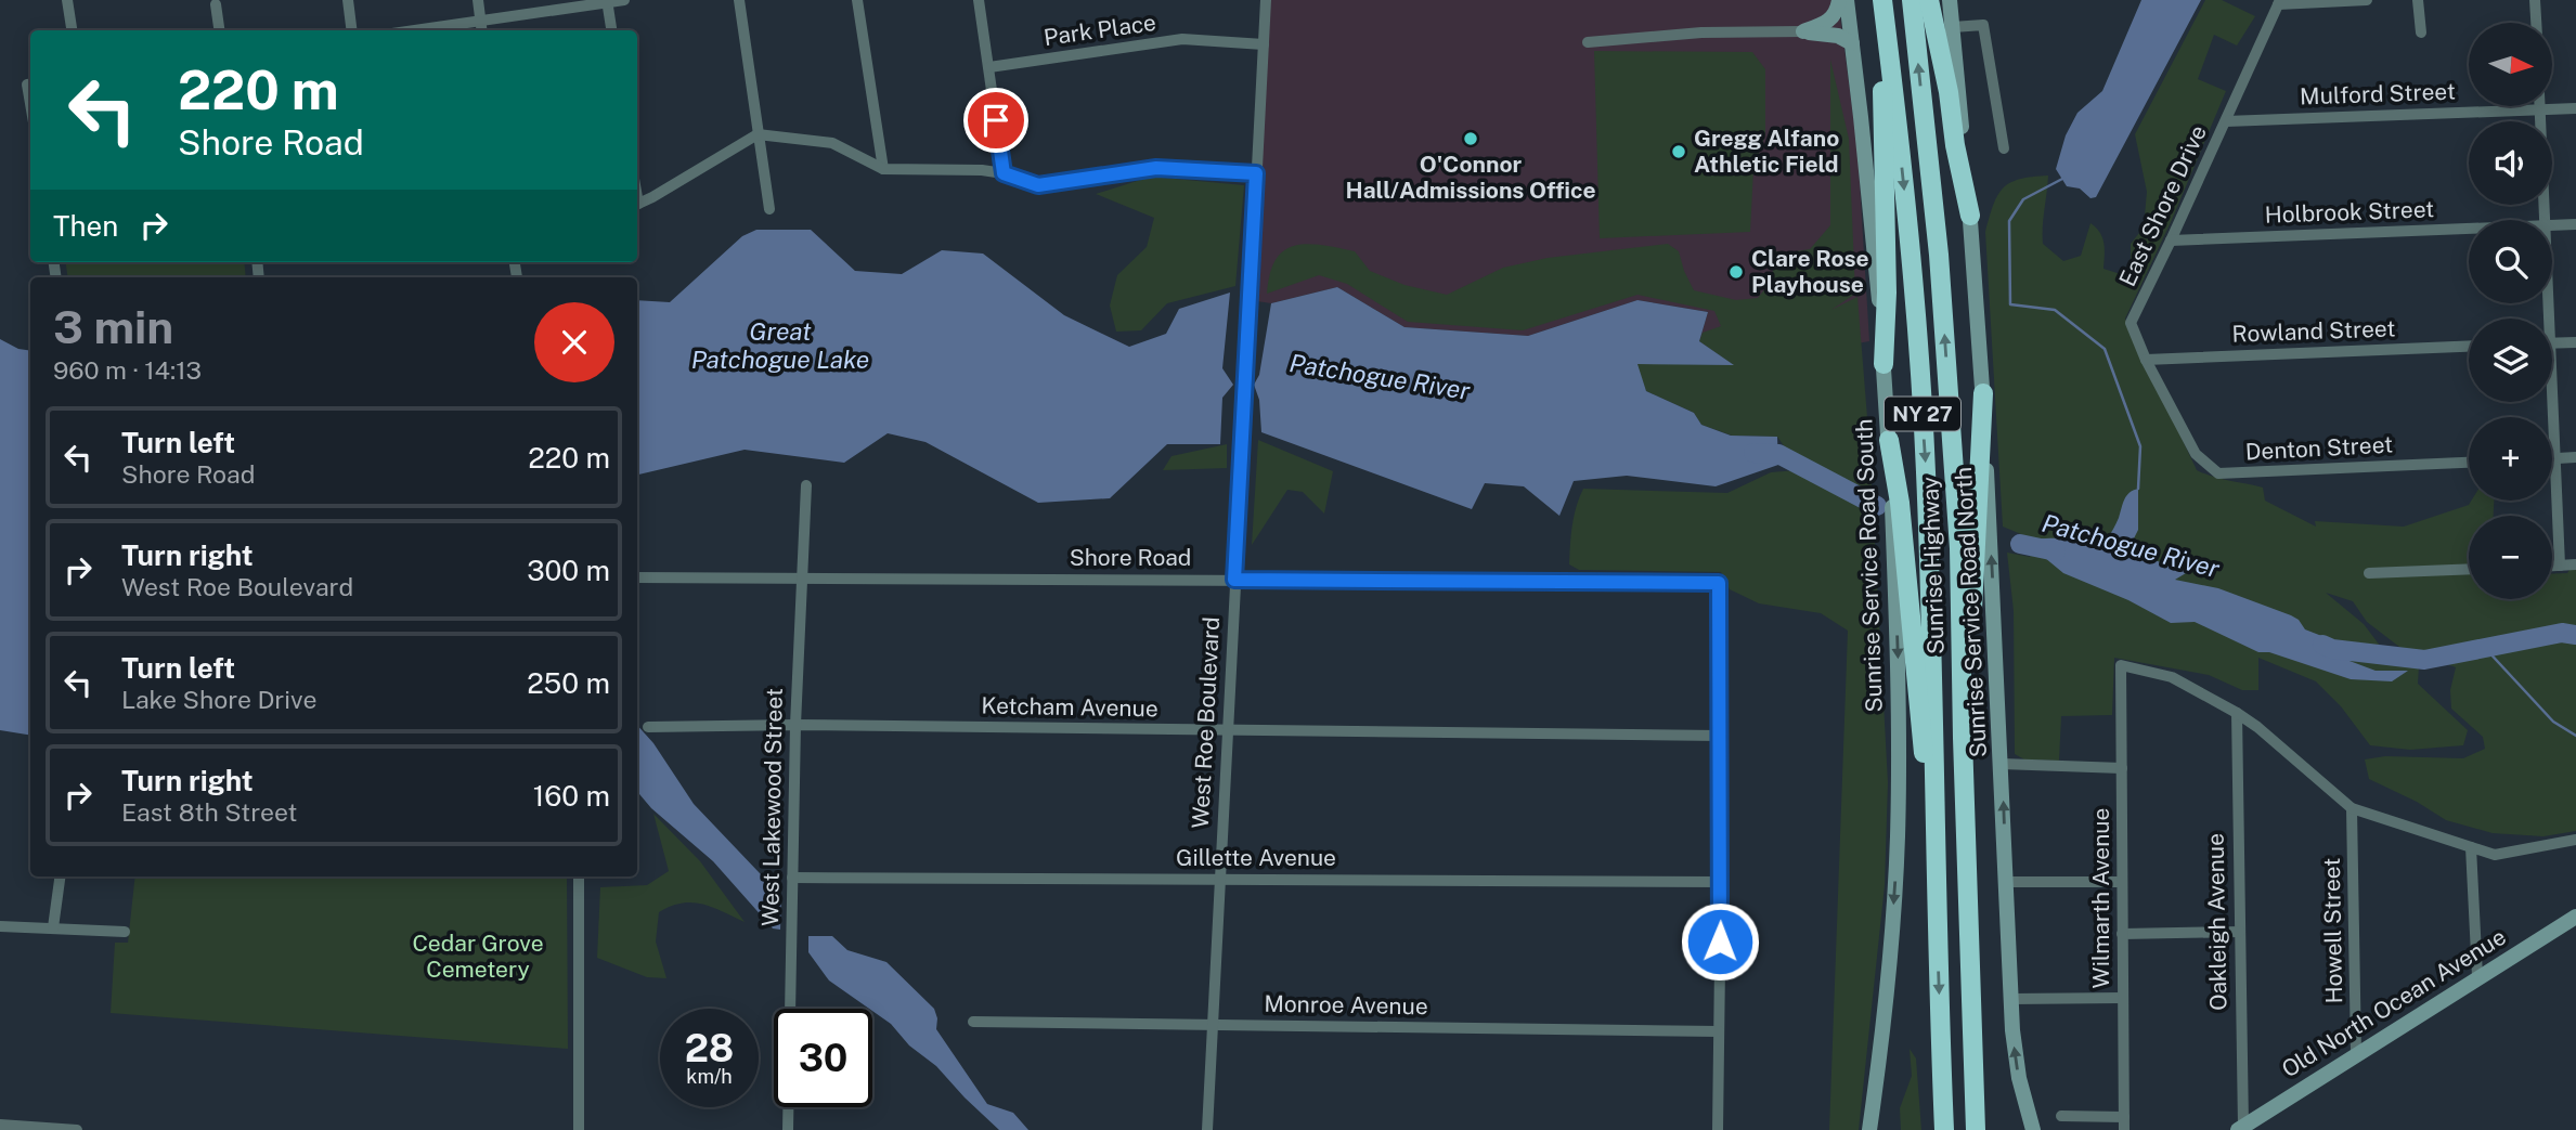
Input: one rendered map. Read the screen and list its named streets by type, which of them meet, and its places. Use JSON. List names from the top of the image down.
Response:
{
  "streets": {
    "highway": ["NY 27", "Sunrise Highway"],
    "main road": ["Sunrise Service Road South", "Sunrise Service Road North", "Old North Ocean Avenue"],
    "street": [
      "Park Place",
      "Mulford Street",
      "East Shore Drive",
      "Holbrook Street",
      "Rowland Street",
      "Denton Street",
      "Shore Road",
      "Ketcham Avenue",
      "West Roe Boulevard",
      "West Lakewood Street",
      "Gillette Avenue",
      "Wilmarth Avenue",
      "Oakleigh Avenue",
      "Howell Street",
      "Monroe Avenue"
    ]
  },
  "crossings": [
    ["Park Place", "West Roe Boulevard"],
    ["Mulford Street", "East Shore Drive"],
    ["East Shore Drive", "Holbrook Street"],
    ["East Shore Drive", "Rowland Street"],
    ["East Shore Drive", "Denton Street"],
    ["Shore Road", "Ketcham Avenue"],
    ["Shore Road", "West Roe Boulevard"],
    ["Shore Road", "West Lakewood Street"],
    ["Ketcham Avenue", "West Roe Boulevard"],
    ["Ketcham Avenue", "West Lakewood Street"],
    ["West Roe Boulevard", "Gillette Avenue"],
    ["West Roe Boulevard", "Monroe Avenue"],
    ["West Lakewood Street", "Gillette Avenue"],
    ["Wilmarth Avenue", "Oakleigh Avenue"],
    ["Oakleigh Avenue", "Old North Ocean Avenue"],
    ["Howell Street", "Old North Ocean Avenue"]
  ],
  "one_way": ["Sunrise Service Road South", "Sunrise Service Road North"],
  "water": ["Great Patchogue Lake", "Patchogue River"],
  "parks": ["Cedar Grove Cemetery"],
  "places": ["O'Connor Hall/Admissions Office", "Gregg Alfano Athletic Field", "Clare Rose Playhouse"],
  "north": "right",
  "page": {
    "map_buttons": ["+", "−"],
    "turn": ["220 m", "Shore Road"],
    "then": "Then",
    "heading": ["3 min", "960 m · 14:13"],
    "list": [
      {
        "name": "Turn left",
        "note": "Shore Road",
        "value": "220 m"
      },
      {
        "name": "Turn right",
        "note": "West Roe Boulevard",
        "value": "300 m"
      },
      {
        "name": "Turn left",
        "note": "Lake Shore Drive",
        "value": "250 m"
      },
      {
        "name": "Turn right",
        "note": "East 8th Street",
        "value": "160 m"
      }
    ],
    "speed": "28 km/h",
    "limit": "30"
  }
}
